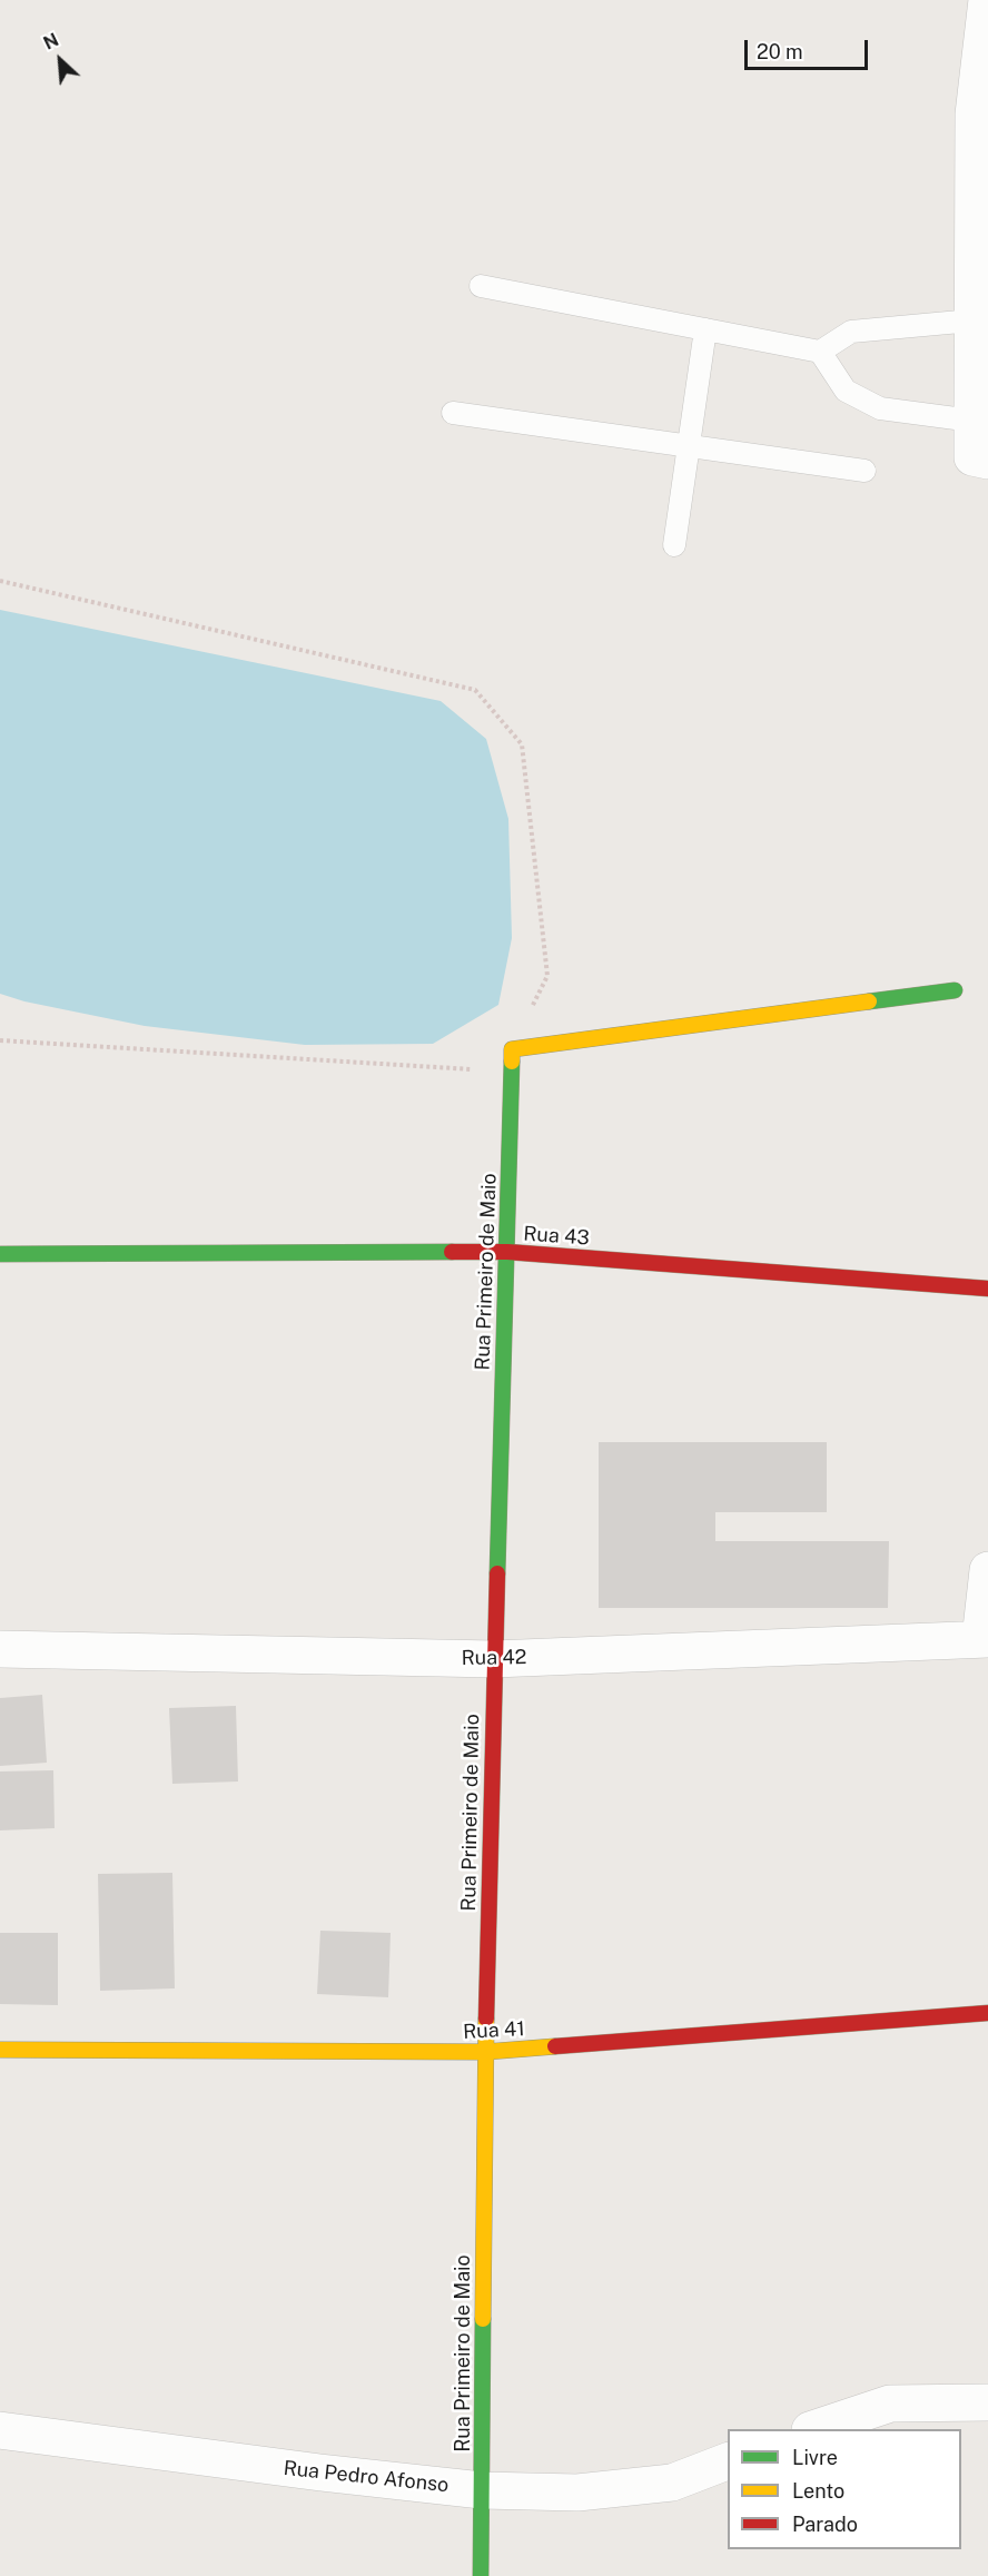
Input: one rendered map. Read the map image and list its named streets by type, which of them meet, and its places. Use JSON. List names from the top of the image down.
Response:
{
  "streets": {
    "street": [
      "Rua 43",
      "Rua Primeiro de Maio",
      "Rua 42",
      "Rua 41",
      "Rua Pedro Afonso"
    ]
  },
  "crossings": [
    ["Rua 43", "Rua Primeiro de Maio"],
    ["Rua Primeiro de Maio", "Rua 42"],
    ["Rua Primeiro de Maio", "Rua 41"],
    ["Rua Primeiro de Maio", "Rua Pedro Afonso"]
  ],
  "legend": ["Livre", "Lento", "Parado"],
  "scale_bar": "20 m",
  "north": "top left"
}
